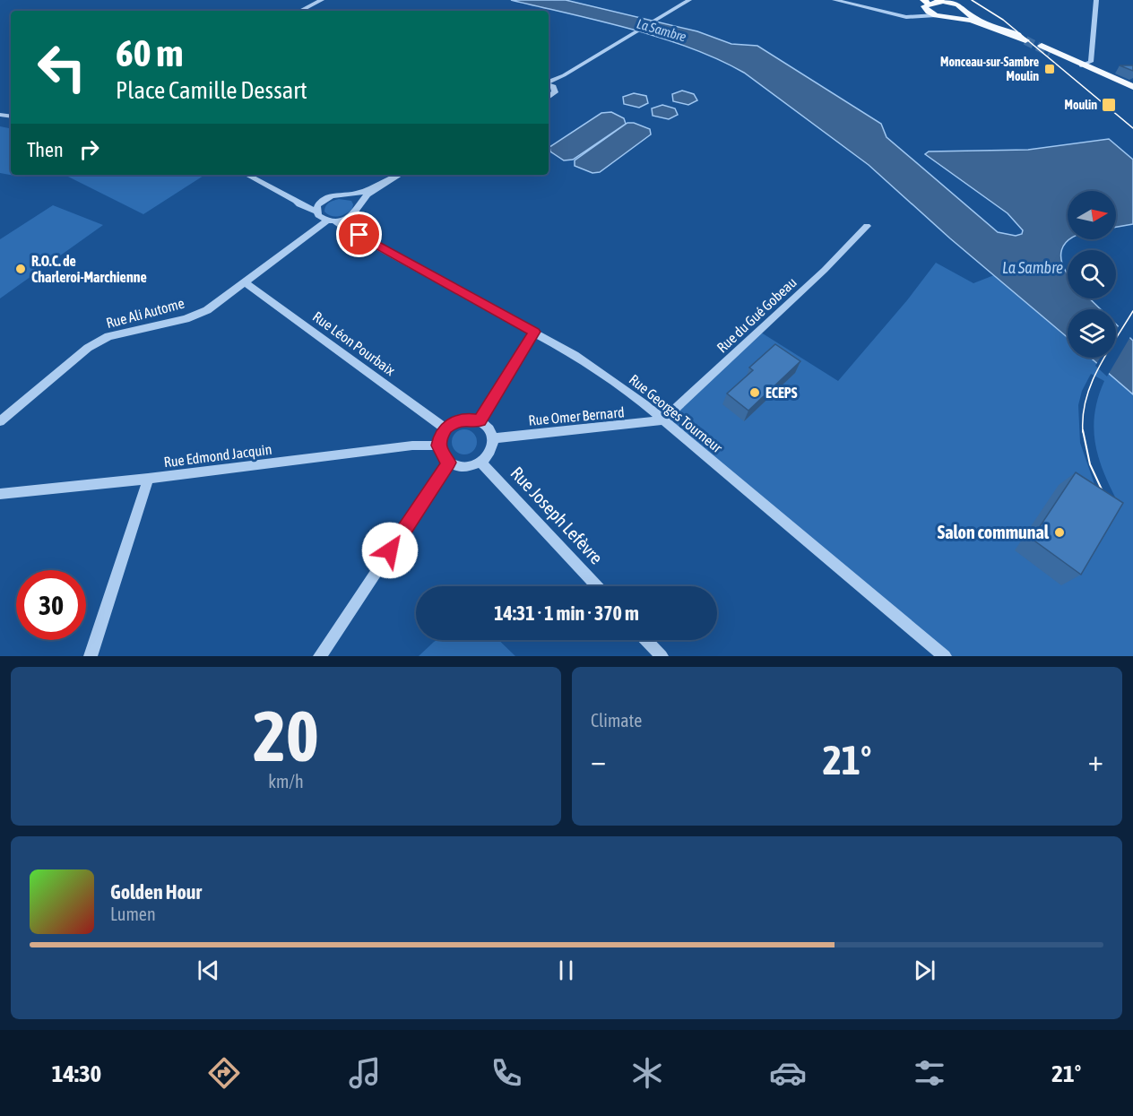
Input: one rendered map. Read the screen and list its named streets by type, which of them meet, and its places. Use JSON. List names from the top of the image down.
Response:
{
  "streets": {
    "street": [
      "Rue Ali Autome",
      "Rue du Gué Gobeau",
      "Rue Léon Pourbaix",
      "Rue Georges Tourneur",
      "Rue Omer Bernard",
      "Rue Edmond Jacquin",
      "Rue Joseph Lefèvre"
    ]
  },
  "crossings": [
    ["Rue Ali Autome", "Rue Léon Pourbaix"],
    ["Rue Ali Autome", "Rue Georges Tourneur"],
    ["Rue du Gué Gobeau", "Rue Georges Tourneur"],
    ["Rue du Gué Gobeau", "Rue Omer Bernard"],
    ["Rue Léon Pourbaix", "Rue Omer Bernard"],
    ["Rue Léon Pourbaix", "Rue Edmond Jacquin"],
    ["Rue Léon Pourbaix", "Rue Joseph Lefèvre"],
    ["Rue Georges Tourneur", "Rue Omer Bernard"],
    ["Rue Omer Bernard", "Rue Edmond Jacquin"],
    ["Rue Omer Bernard", "Rue Joseph Lefèvre"],
    ["Rue Edmond Jacquin", "Rue Joseph Lefèvre"]
  ],
  "water": ["La Sambre"],
  "places": {
    "transit": ["Monceau-sur-Sambre Moulin", "Moulin"],
    "other": ["R.O.C. de Charleroi-Marchienne", "ECEPS", "Salon communal"]
  },
  "north": "right",
  "page": {
    "turn": ["60 m", "Place Camille Dessart"],
    "then": "Then",
    "limit": "30",
    "trip": "14:31 · 1 min · 370 m",
    "tile": [
      ["20", "km/h"],
      "Climate"
    ],
    "heat": ["−", "21°", "+"],
    "song": ["Golden Hour", "Lumen"],
    "tabs": ["14:30", "21°"]
  }
}
